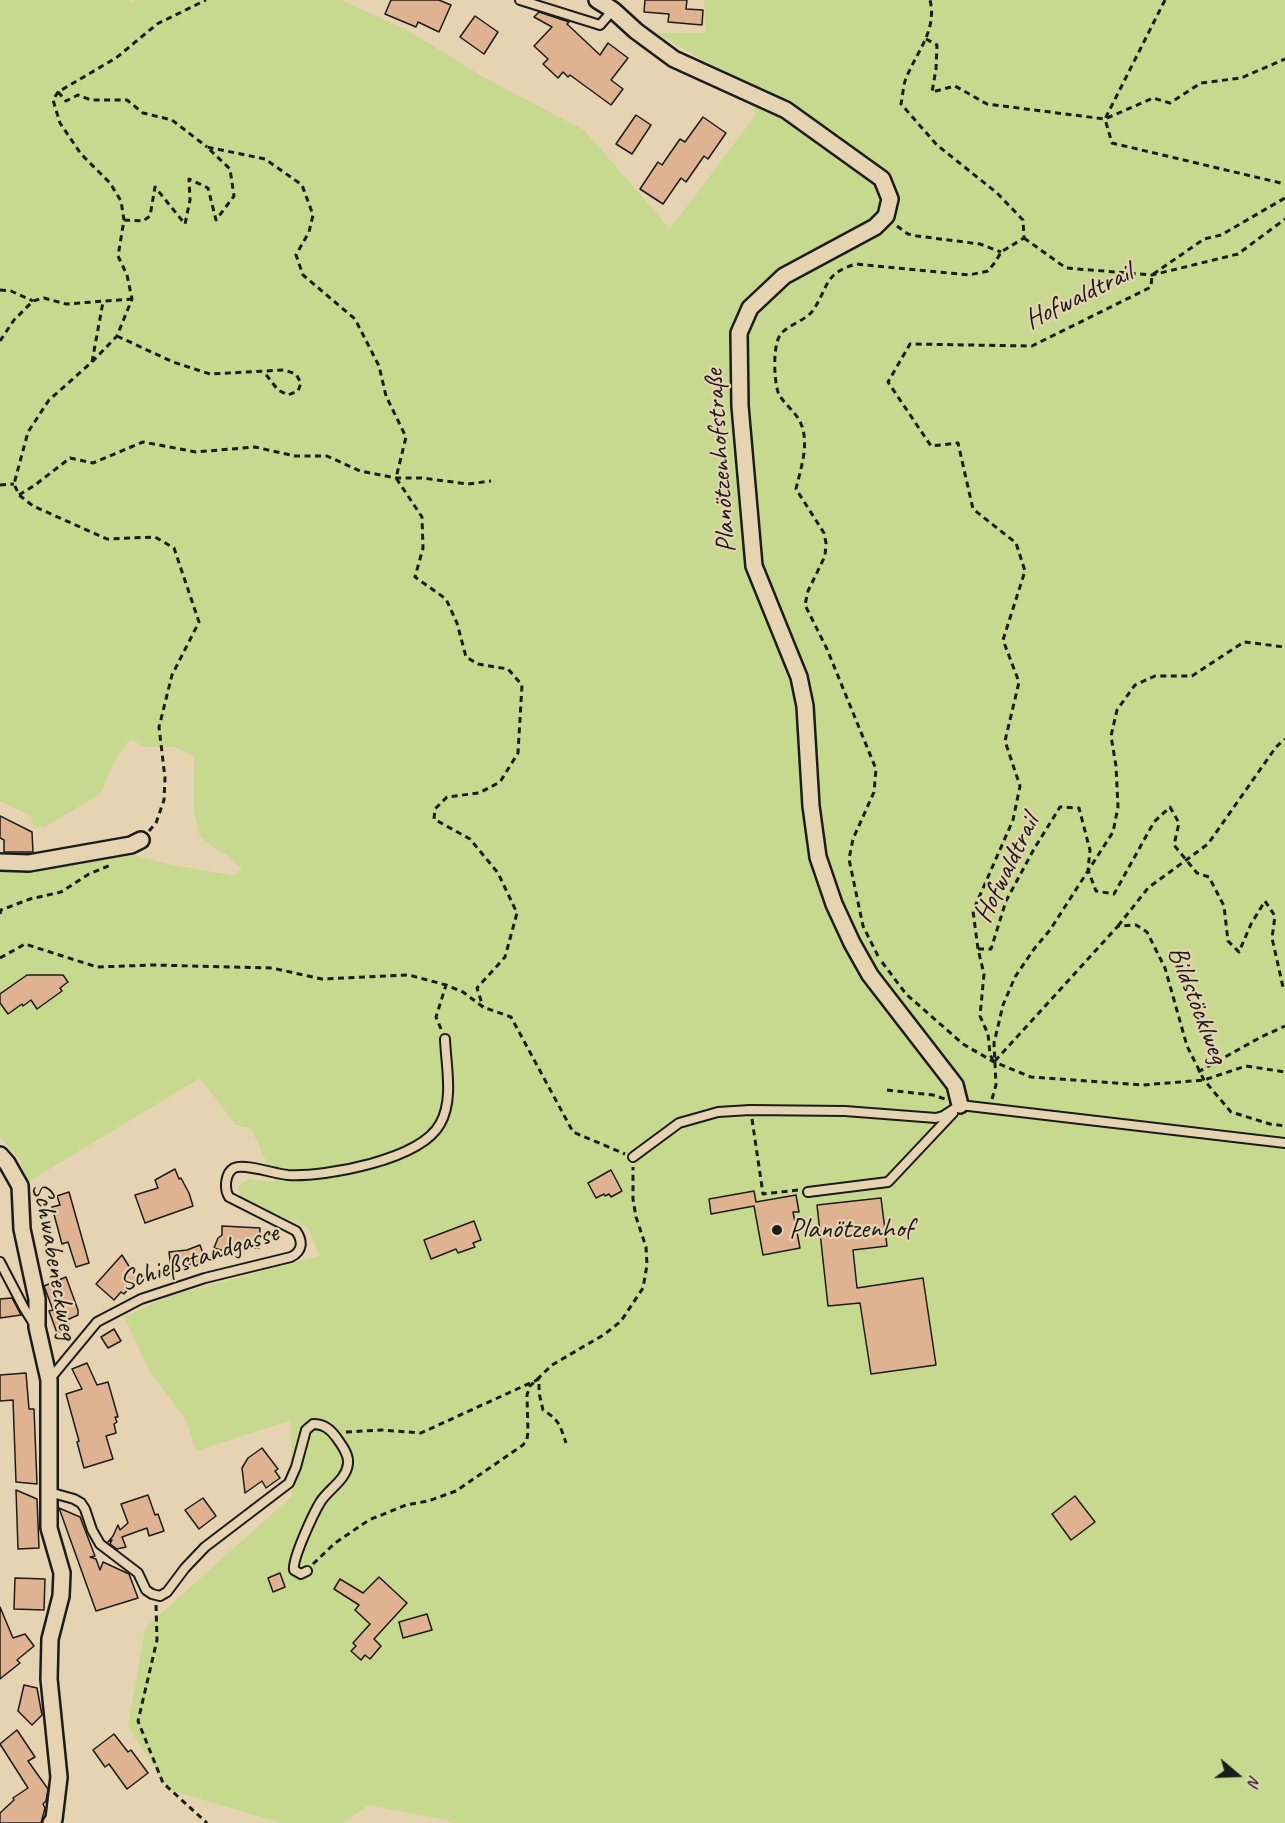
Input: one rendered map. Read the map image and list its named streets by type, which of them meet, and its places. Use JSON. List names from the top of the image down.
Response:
{
  "streets": {
    "street": ["Planötzenhofstraße", "Schwabeneckweg"],
    "lane": ["Schießstandgasse"],
    "path": ["Hofwaldtrail", "Bildstöcklweg"]
  },
  "crossings": [
    ["Schießstandgasse", "Schwabeneckweg"]
  ],
  "places": ["Planötzenhof"],
  "north": "right"
}
